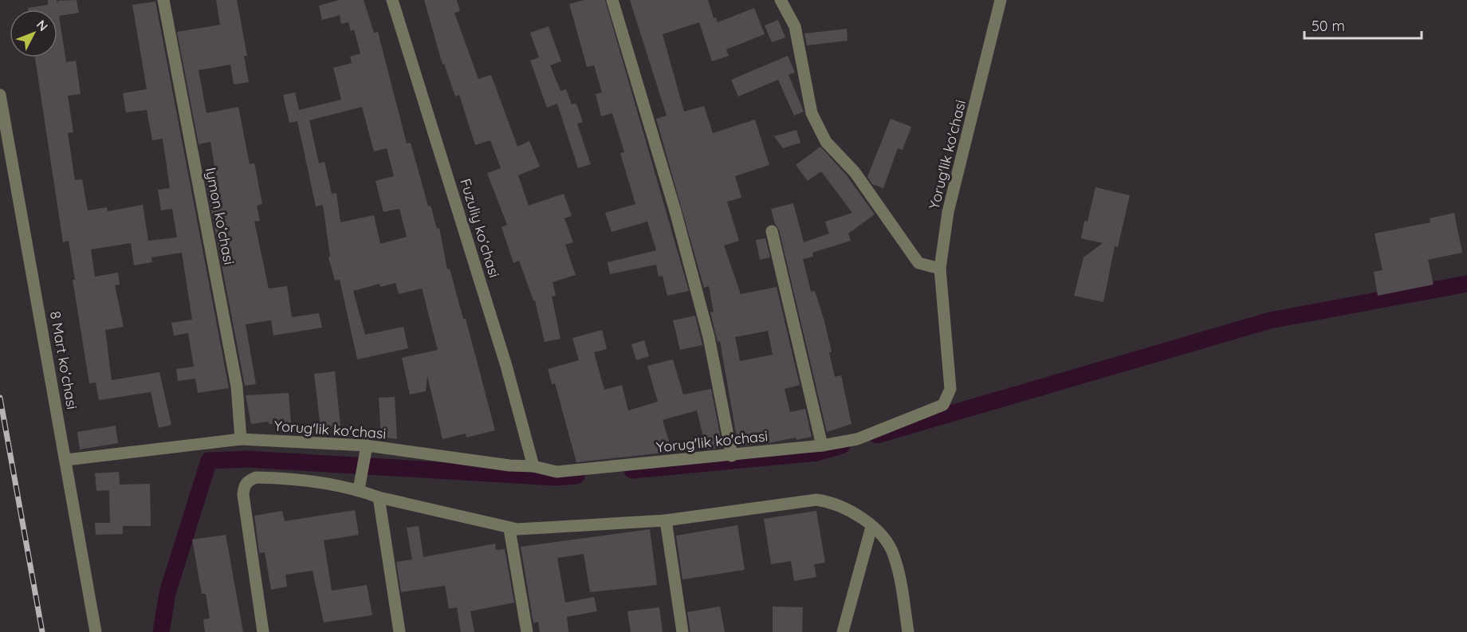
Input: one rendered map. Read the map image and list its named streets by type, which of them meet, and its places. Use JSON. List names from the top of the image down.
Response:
{
  "streets": {
    "street": [
      "Yorug'lik ko'chasi",
      "Iymon koʻchasi",
      "Fuzuliy koʻchasi",
      "8 Mart koʻchasi"
    ]
  },
  "crossings": [
    ["Yorug'lik ko'chasi", "Iymon koʻchasi"],
    ["Yorug'lik ko'chasi", "Fuzuliy koʻchasi"],
    ["Yorug'lik ko'chasi", "8 Mart koʻchasi"]
  ],
  "scale_bar": "50 m",
  "north": "top right"
}
